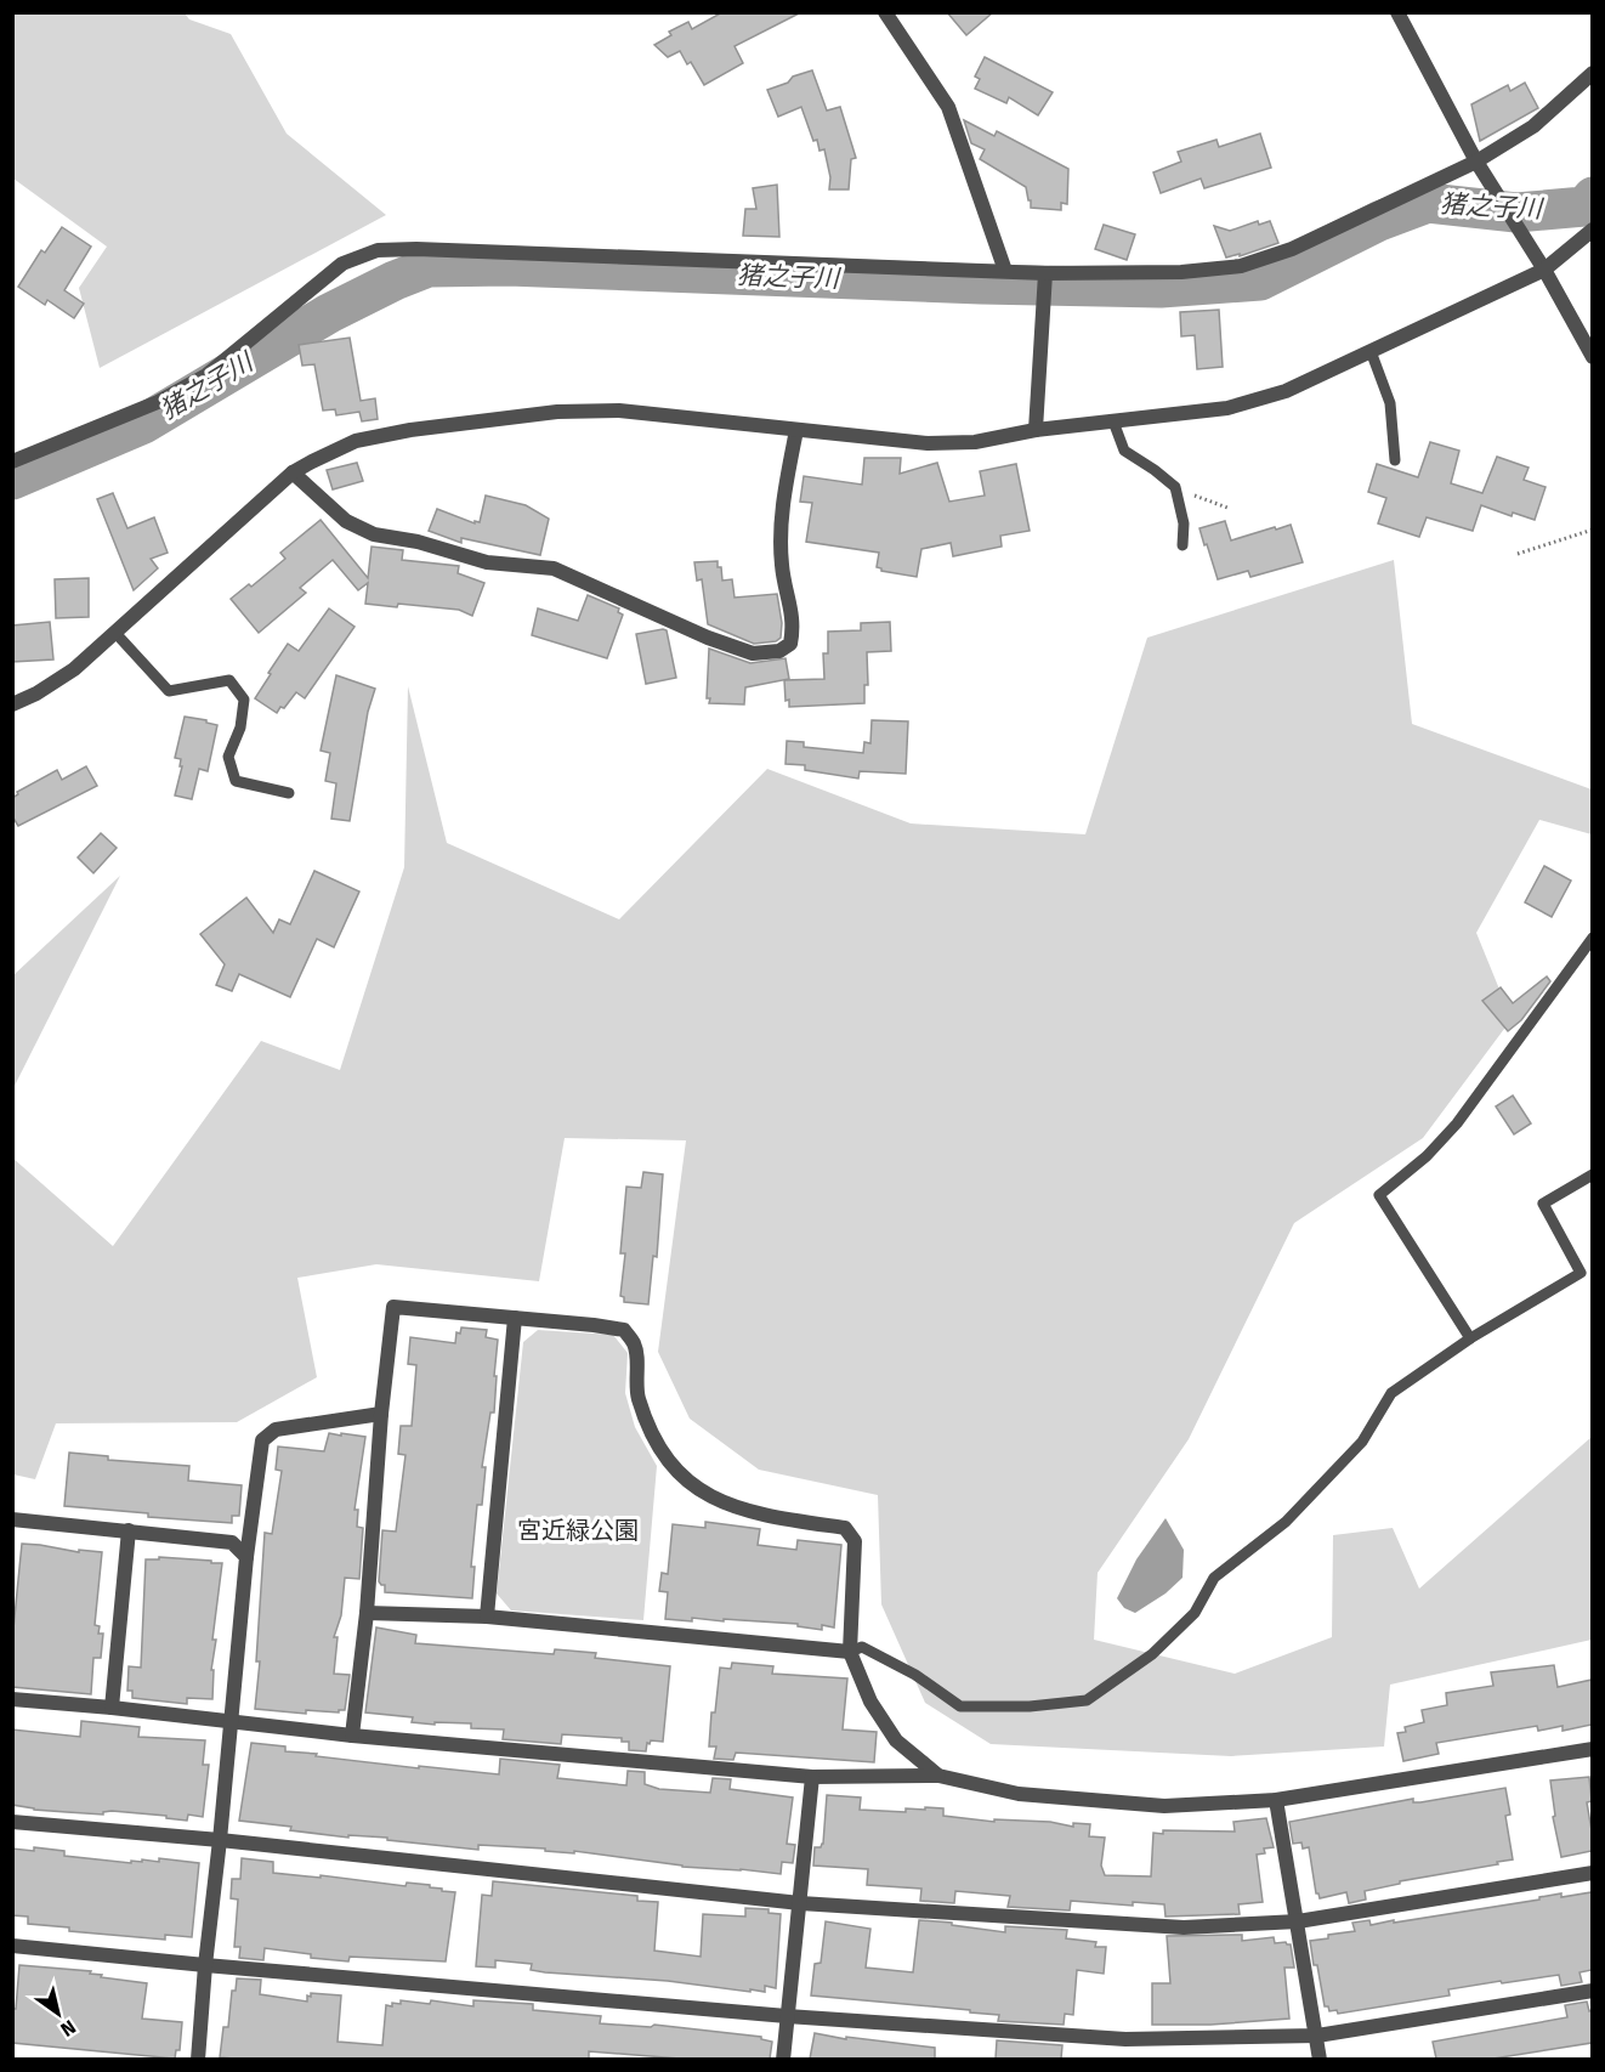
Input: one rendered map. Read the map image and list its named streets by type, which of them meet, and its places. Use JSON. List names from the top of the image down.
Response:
{
  "water": ["猪之子川"],
  "parks": ["宮近緑公園"],
  "north": "bottom right"
}
